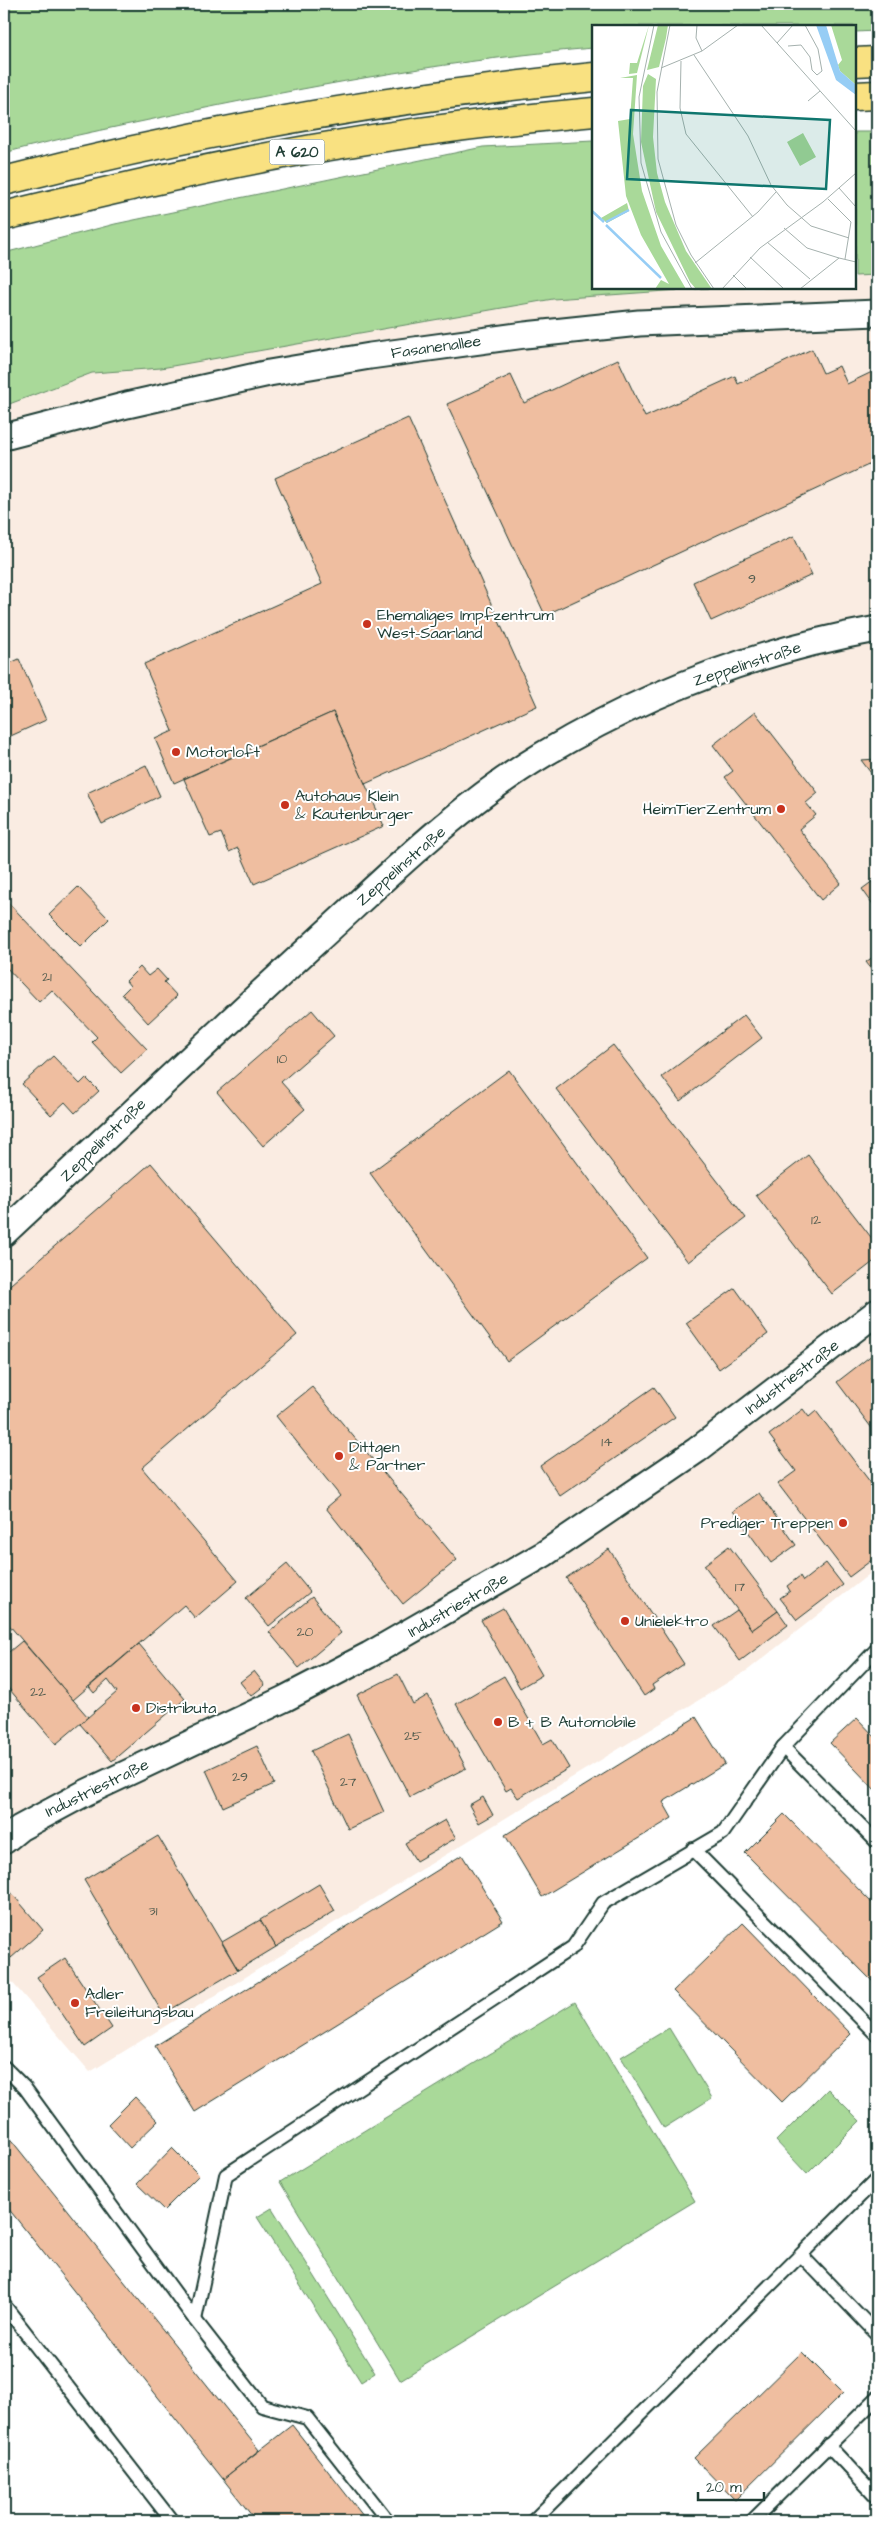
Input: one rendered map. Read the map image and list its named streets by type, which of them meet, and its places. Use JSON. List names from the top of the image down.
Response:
{
  "streets": {
    "highway": ["A 620"],
    "street": ["Fasanenallee", "Zeppelinstraße", "Industriestraße"]
  },
  "places": [
    "Ehemaliges Impfzentrum West-Saarland",
    "Motorloft",
    "Autohaus Klein & Kautenburger",
    "HeimTierZentrum",
    "Dittgen & Partner",
    "Prediger Treppen",
    "Unielektro",
    "Distributa",
    "B + B Automobile",
    "Adler Freileitungsbau"
  ],
  "house_numbers": [
    "9",
    "21",
    "10",
    "12",
    "14",
    "17",
    "20",
    "22",
    "25",
    "29",
    "27",
    "31"
  ],
  "scale_bar": "20 m"
}
